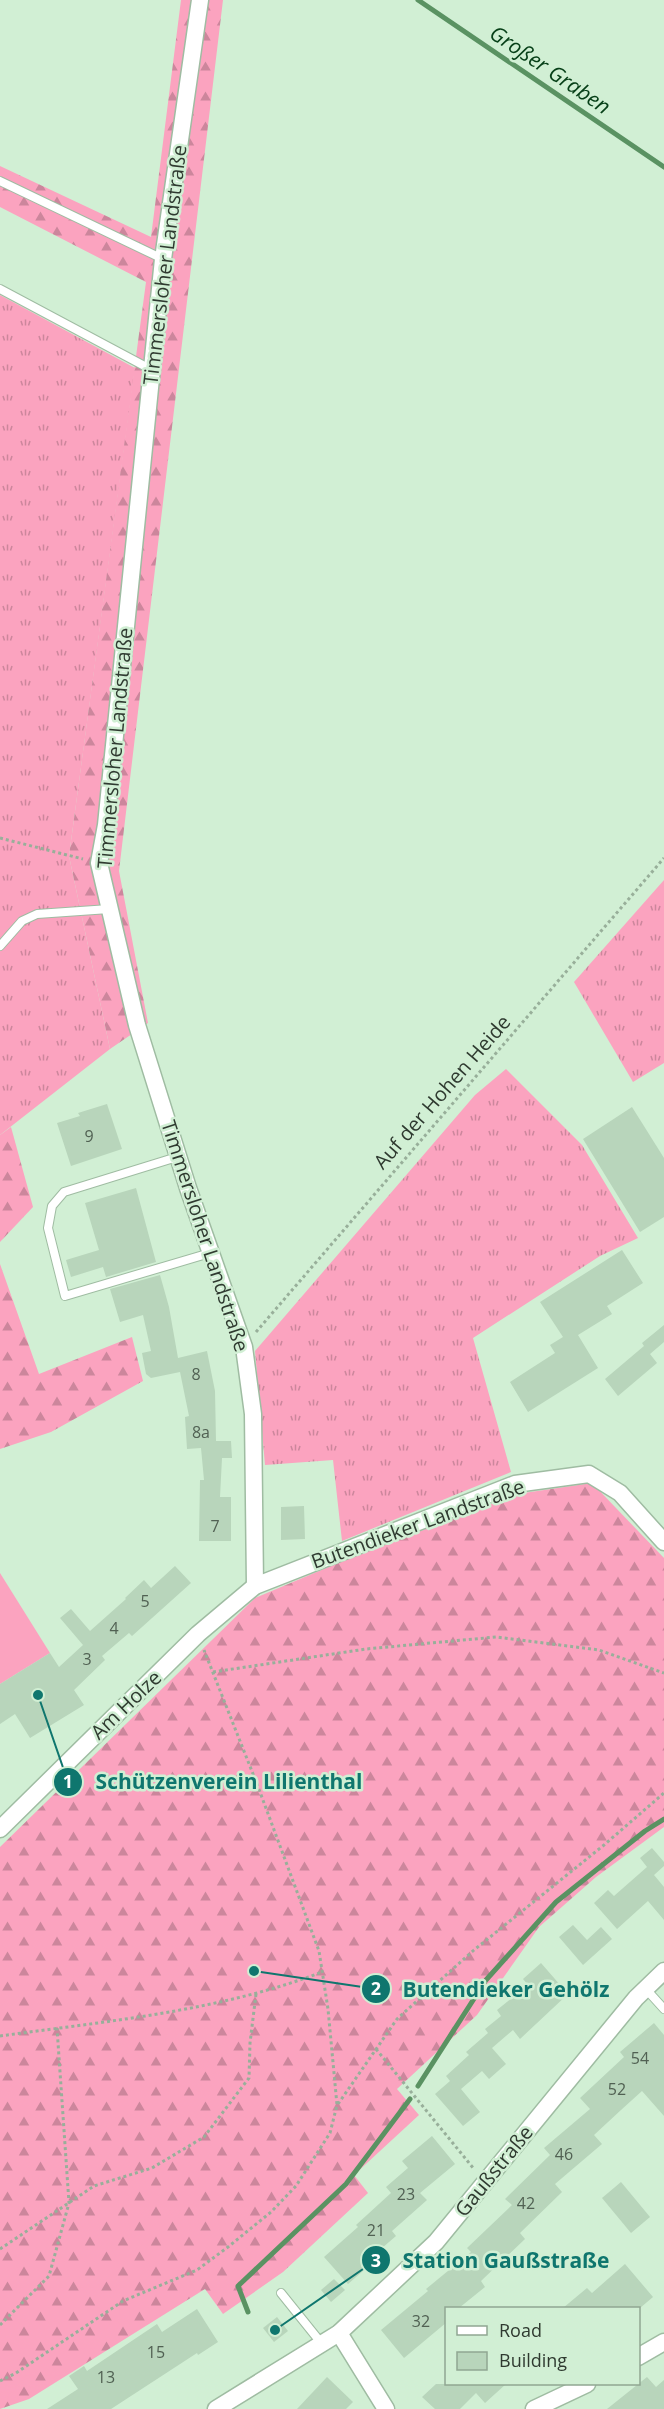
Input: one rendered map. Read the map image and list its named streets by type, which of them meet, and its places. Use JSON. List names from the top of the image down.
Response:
{
  "streets": {
    "street": [
      "Timmersloher Landstraße",
      "Butendieker Landstraße",
      "Am Holze",
      "Gaußstraße"
    ],
    "path": ["Auf der Hohen Heide"]
  },
  "crossings": [
    ["Timmersloher Landstraße", "Auf der Hohen Heide"],
    ["Timmersloher Landstraße", "Butendieker Landstraße"],
    ["Timmersloher Landstraße", "Am Holze"],
    ["Butendieker Landstraße", "Am Holze"]
  ],
  "water": ["Großer Graben"],
  "places": ["Schützenverein Lilienthal", "Butendieker Gehölz", "Station Gaußstraße"],
  "house_numbers": [
    "9",
    "8",
    "8a",
    "7",
    "5",
    "4",
    "3",
    "54",
    "52",
    "46",
    "23",
    "42",
    "21",
    "32",
    "15",
    "13"
  ],
  "legend": ["Road", "Building"]
}
